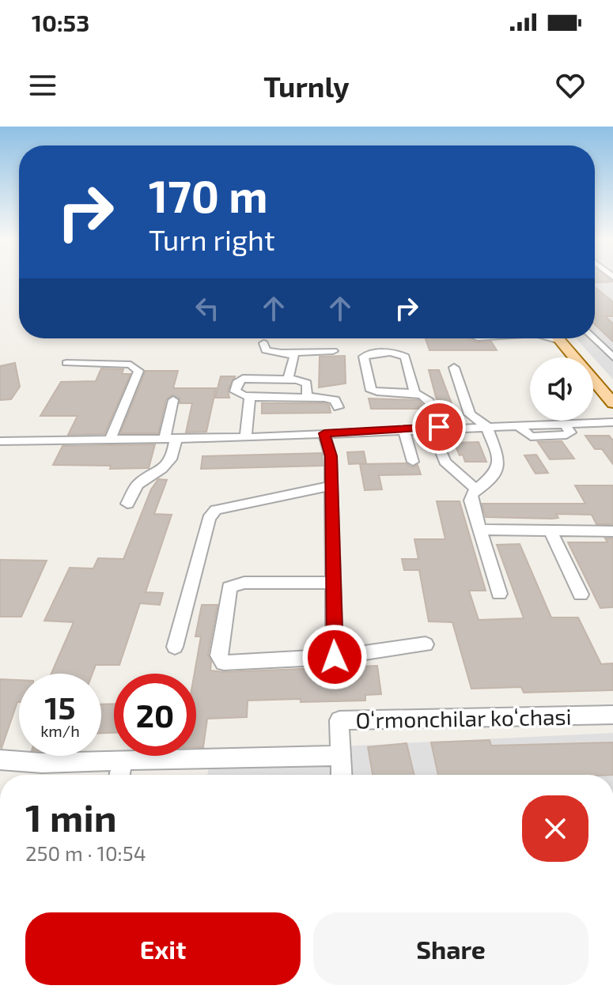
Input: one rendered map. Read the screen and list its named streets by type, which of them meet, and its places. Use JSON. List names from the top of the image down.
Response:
{
  "streets": {
    "street": ["Oʻrmonchilar koʻchasi"]
  },
  "page": {
    "status": "10:53",
    "header": "Turnly",
    "turn": ["170 m", "Turn right"],
    "speed": "15 km/h",
    "limit": "20",
    "heading": ["1 min", "250 m · 10:54"],
    "buttons": ["Exit", "Share"]
  }
}
